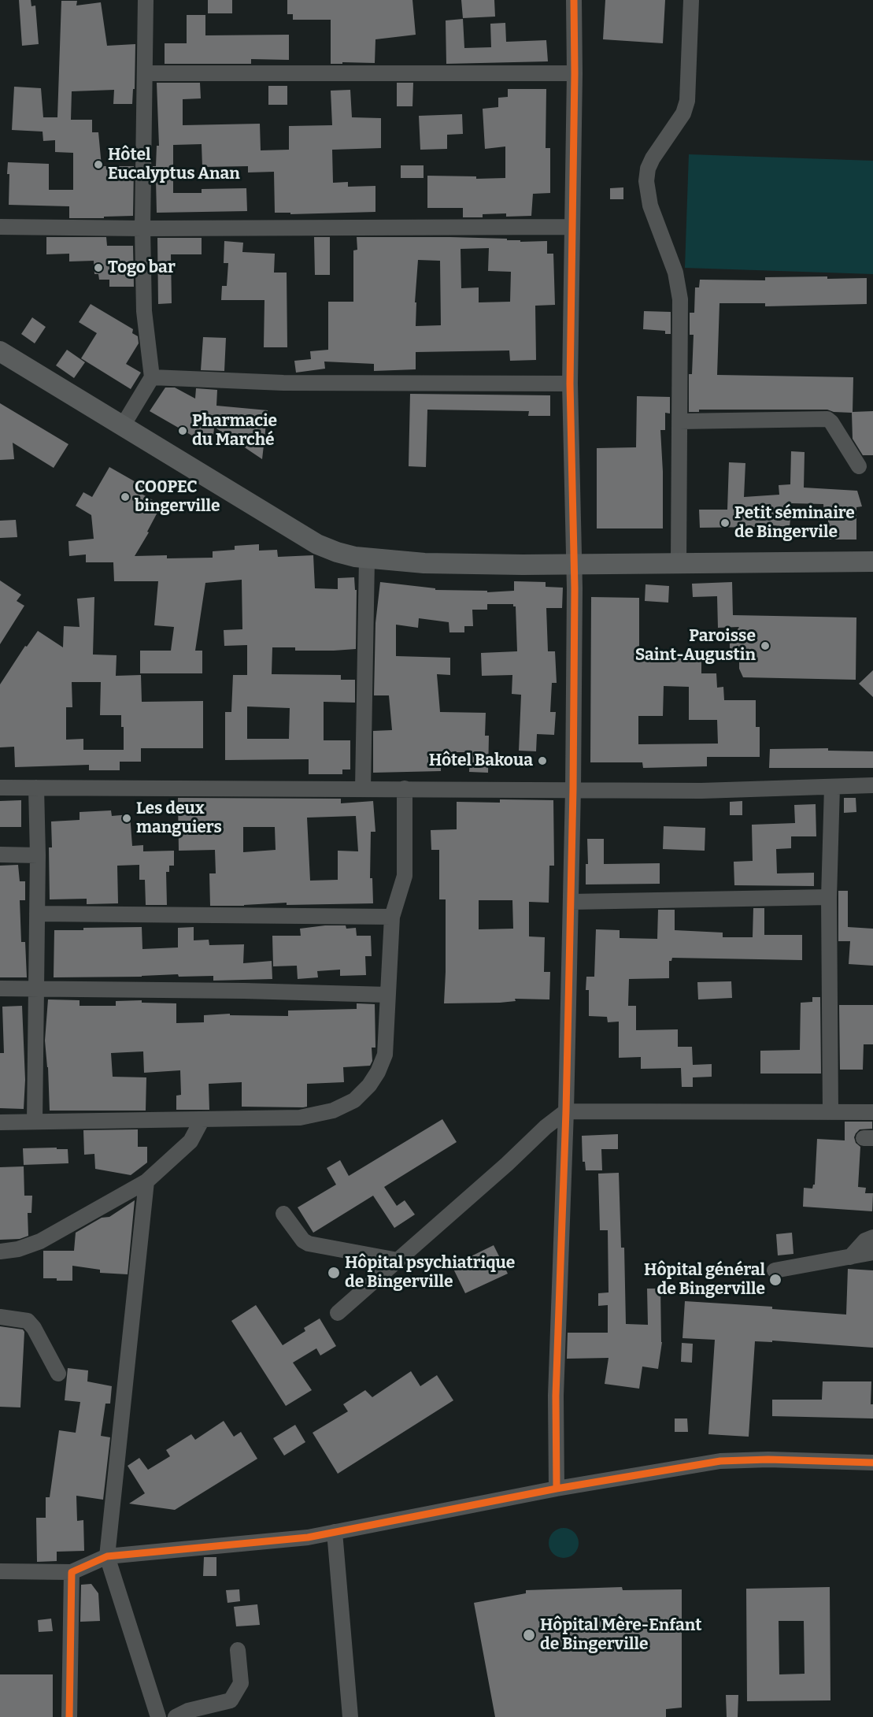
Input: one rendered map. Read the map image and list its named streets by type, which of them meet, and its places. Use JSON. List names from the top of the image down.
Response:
{
  "places": [
    "Hôtel Eucalyptus Anan",
    "Togo bar",
    "Pharmacie du Marché",
    "CO0PEC bingerville",
    "Petit séminaire de Bingervile",
    "Paroisse Saint-Augustin",
    "Hôtel Bakoua",
    "Les deux manguiers",
    "Hôpital psychiatrique de Bingerville",
    "Hôpital général de Bingerville",
    "Hôpital Mère-Enfant de Bingerville"
  ]
}
